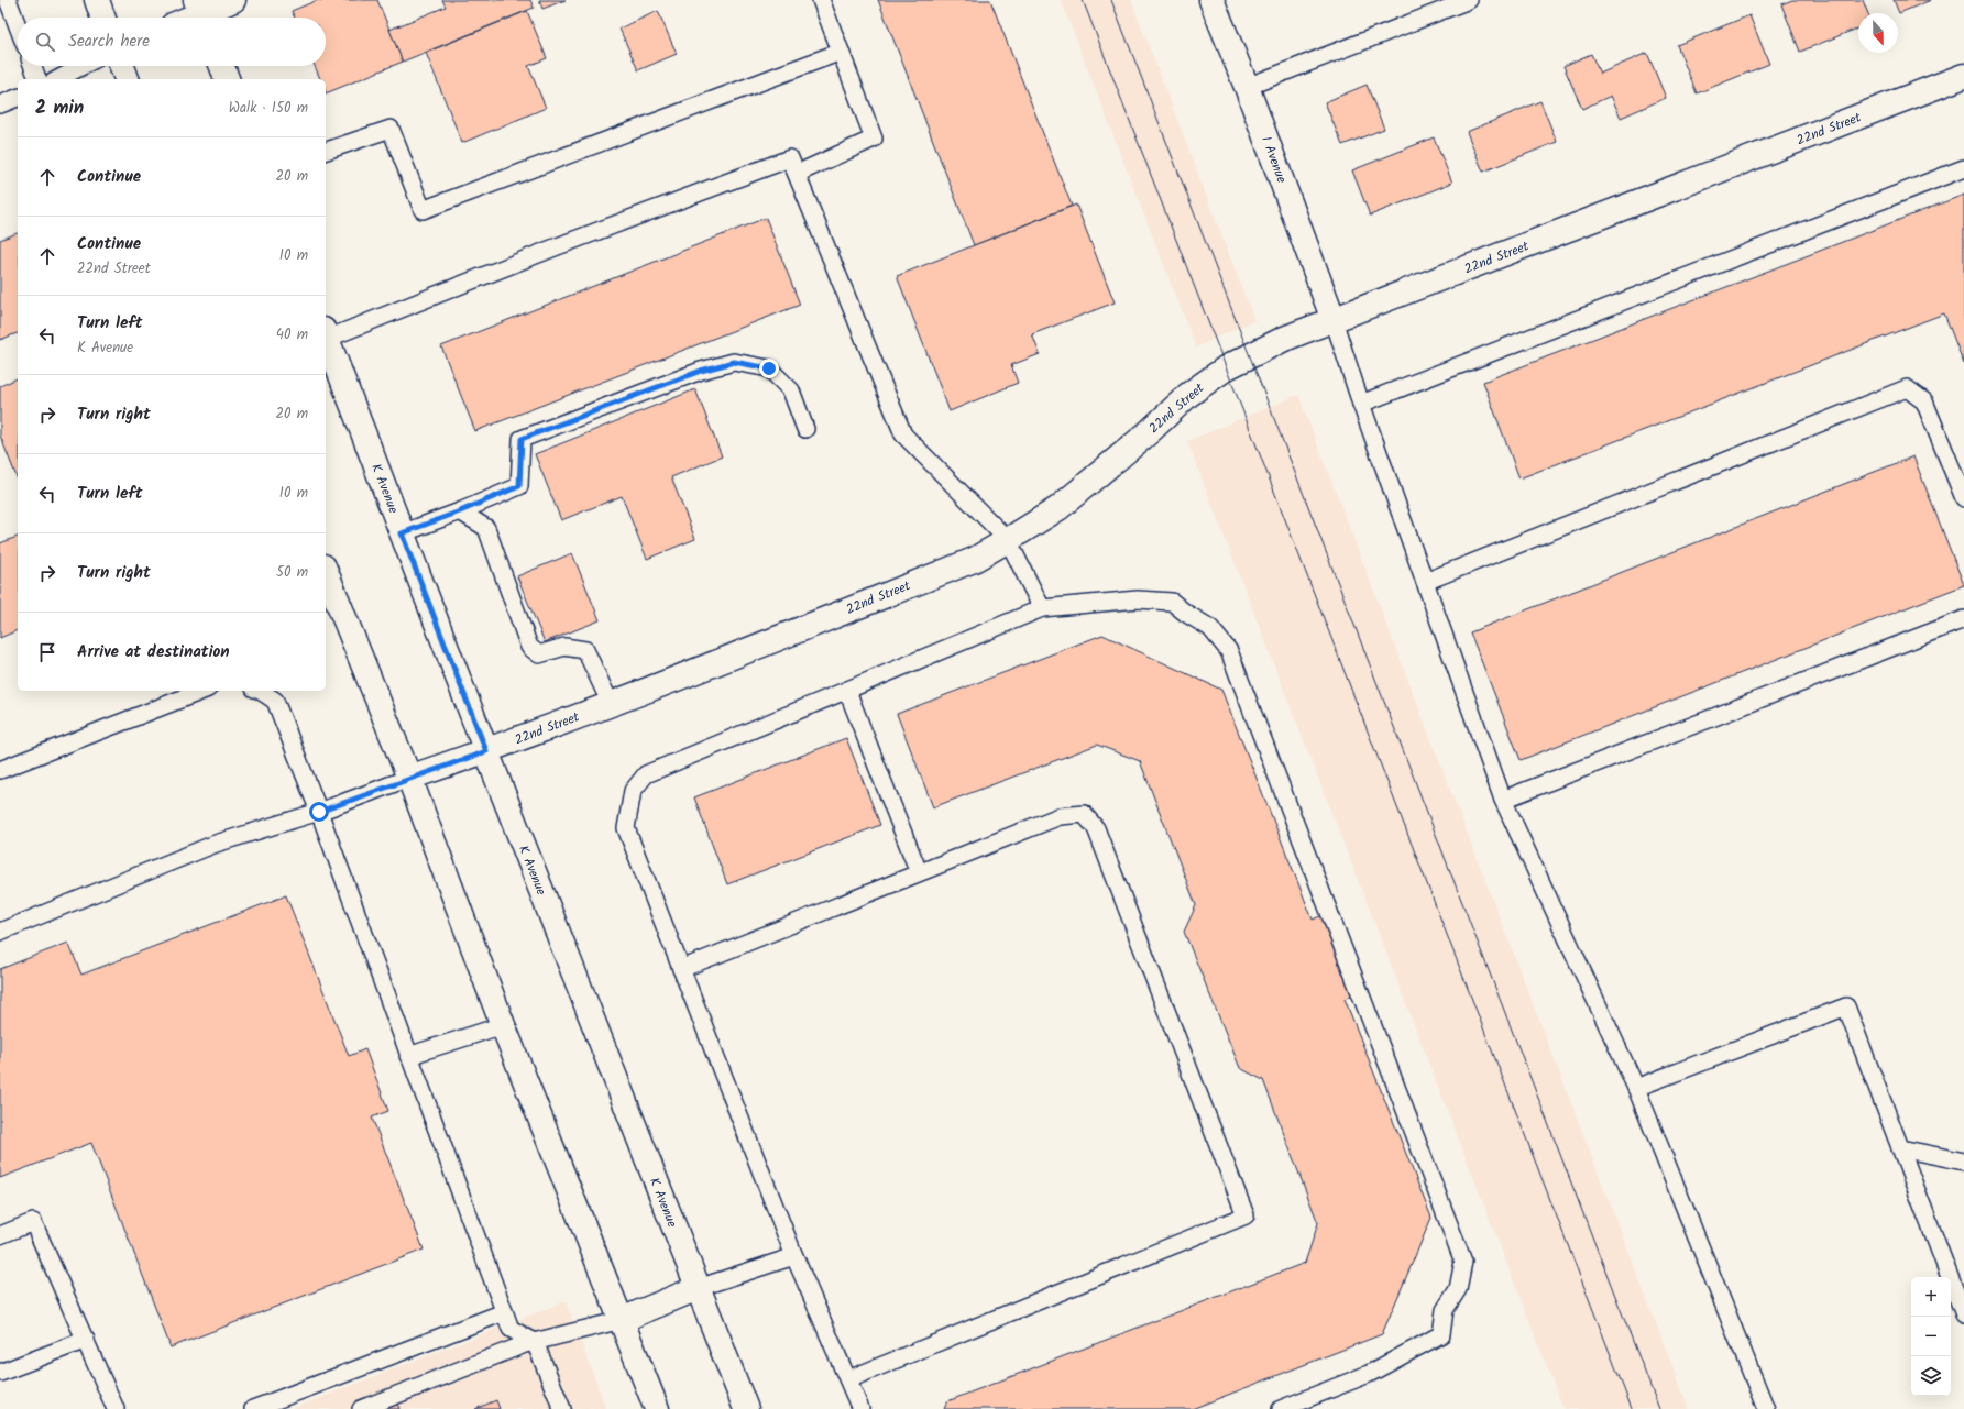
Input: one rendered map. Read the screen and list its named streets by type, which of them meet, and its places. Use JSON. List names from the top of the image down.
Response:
{
  "streets": {
    "main road": ["22nd Street", "I Avenue", "K Avenue"]
  },
  "crossings": [
    ["22nd Street", "I Avenue"],
    ["22nd Street", "K Avenue"]
  ],
  "north": "bottom",
  "page": {
    "search": "Search here",
    "heading": ["2 min", "Walk · 150 m"],
    "list": [
      ["Continue", "20 m"],
      ["Continue", "22nd Street", "10 m"],
      ["Turn left", "K Avenue", "40 m"],
      ["Turn right", "20 m"],
      ["Turn left", "10 m"],
      ["Turn right", "50 m"],
      "Arrive at destination"
    ],
    "map_buttons": ["+", "−"]
  }
}
